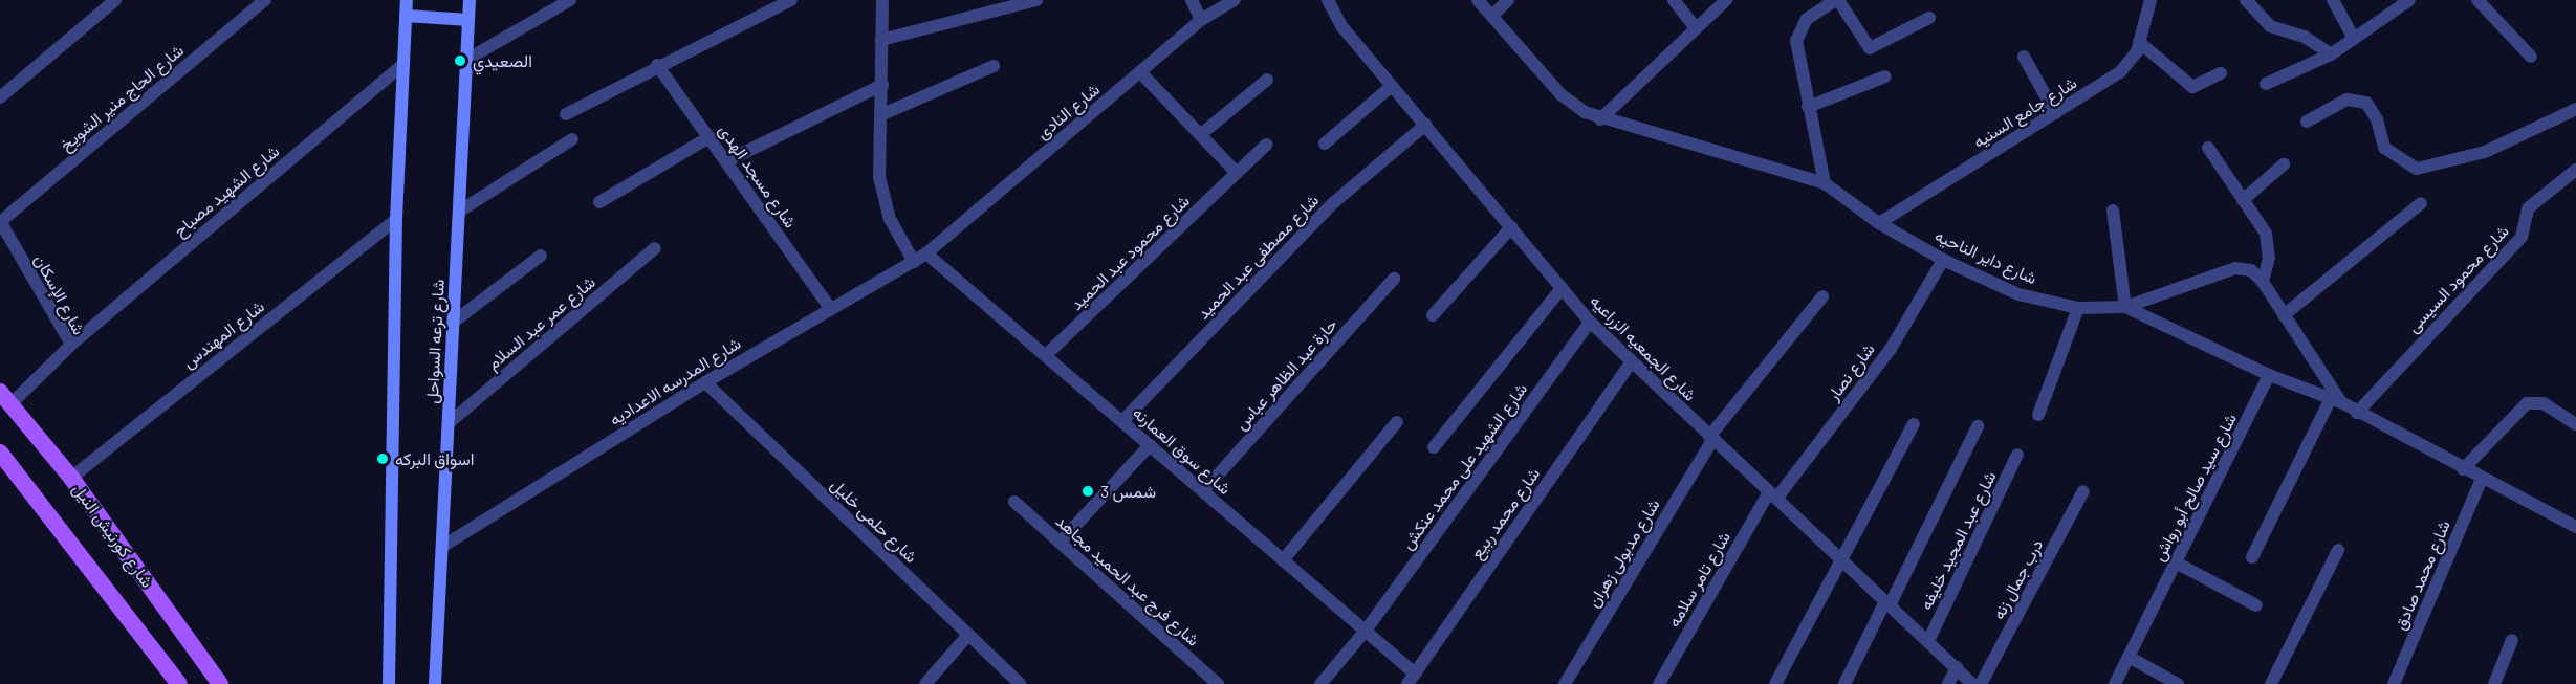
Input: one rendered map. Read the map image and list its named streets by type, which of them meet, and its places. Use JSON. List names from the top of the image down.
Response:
{
  "streets": {
    "main road": ["شارع ترعه السواحل", "شارع كورنيش النيل"],
    "street": [
      "شارع الحاج منير الشويخ",
      "شارع النادى",
      "شارع جامع السنيه",
      "شارع مسجد الهدى",
      "شارع الشهيد مصباح",
      "شارع محمود عبد الحميد",
      "شارع مصطفى عبد الحميد",
      "شارع داير الناحيه",
      "شارع محمود السيسى",
      "شارع الإسكان",
      "شارع عمر عبد السلام",
      "شارع المهندس",
      "شارع الجمعيه الزراعيه",
      "شارع نصار",
      "حارة عبد الظاهر عباس",
      "شارع المدرسه الاعداديه",
      "شارع سوق العمارنه",
      "شارع الشهيد على محمد عنكش",
      "شارع سيد صالح أبو رواش",
      "شارع محمد ربيع",
      "شارع حلمى خليل",
      "شارع عبد المجيد خليفه",
      "شارع مدبولى زهران",
      "شارع محمد صادق",
      "شارع تامر سلامه",
      "درب جمال زنه",
      "شارع فرج عبد الحميد مجاهد"
    ]
  },
  "crossings": [
    ["شارع الحاج منير الشويخ", "شارع الإسكان"],
    ["شارع النادى", "شارع المدرسه الاعداديه"],
    ["شارع النادى", "شارع سوق العمارنه"],
    ["شارع جامع السنيه", "شارع داير الناحيه"],
    ["شارع مسجد الهدى", "شارع المدرسه الاعداديه"],
    ["شارع الشهيد مصباح", "شارع الإسكان"],
    ["شارع محمود عبد الحميد", "شارع سوق العمارنه"],
    ["شارع مصطفى عبد الحميد", "شارع الجمعيه الزراعيه"],
    ["شارع مصطفى عبد الحميد", "شارع سوق العمارنه"],
    ["شارع داير الناحيه", "شارع نصار"],
    ["شارع الإسكان", "شارع كورنيش النيل"],
    ["شارع عمر عبد السلام", "شارع ترعه السواحل"],
    ["شارع المهندس", "شارع كورنيش النيل"],
    ["شارع ترعه السواحل", "شارع المدرسه الاعداديه"],
    ["شارع الجمعيه الزراعيه", "شارع نصار"],
    ["شارع الجمعيه الزراعيه", "شارع الشهيد على محمد عنكش"],
    ["شارع الجمعيه الزراعيه", "شارع محمد ربيع"],
    ["شارع الجمعيه الزراعيه", "شارع عبد المجيد خليفه"],
    ["شارع الجمعيه الزراعيه", "شارع مدبولى زهران"],
    ["شارع الجمعيه الزراعيه", "شارع تامر سلامه"],
    ["شارع نصار", "شارع تامر سلامه"],
    ["حارة عبد الظاهر عباس", "شارع سوق العمارنه"],
    ["شارع المدرسه الاعداديه", "شارع سوق العمارنه"],
    ["شارع المدرسه الاعداديه", "شارع حلمى خليل"],
    ["شارع سوق العمارنه", "شارع الشهيد على محمد عنكش"],
    ["شارع سوق العمارنه", "شارع محمد ربيع"]
  ],
  "places": ["الصعيدي", "اسواق البركه", "شمس 3"]
}
